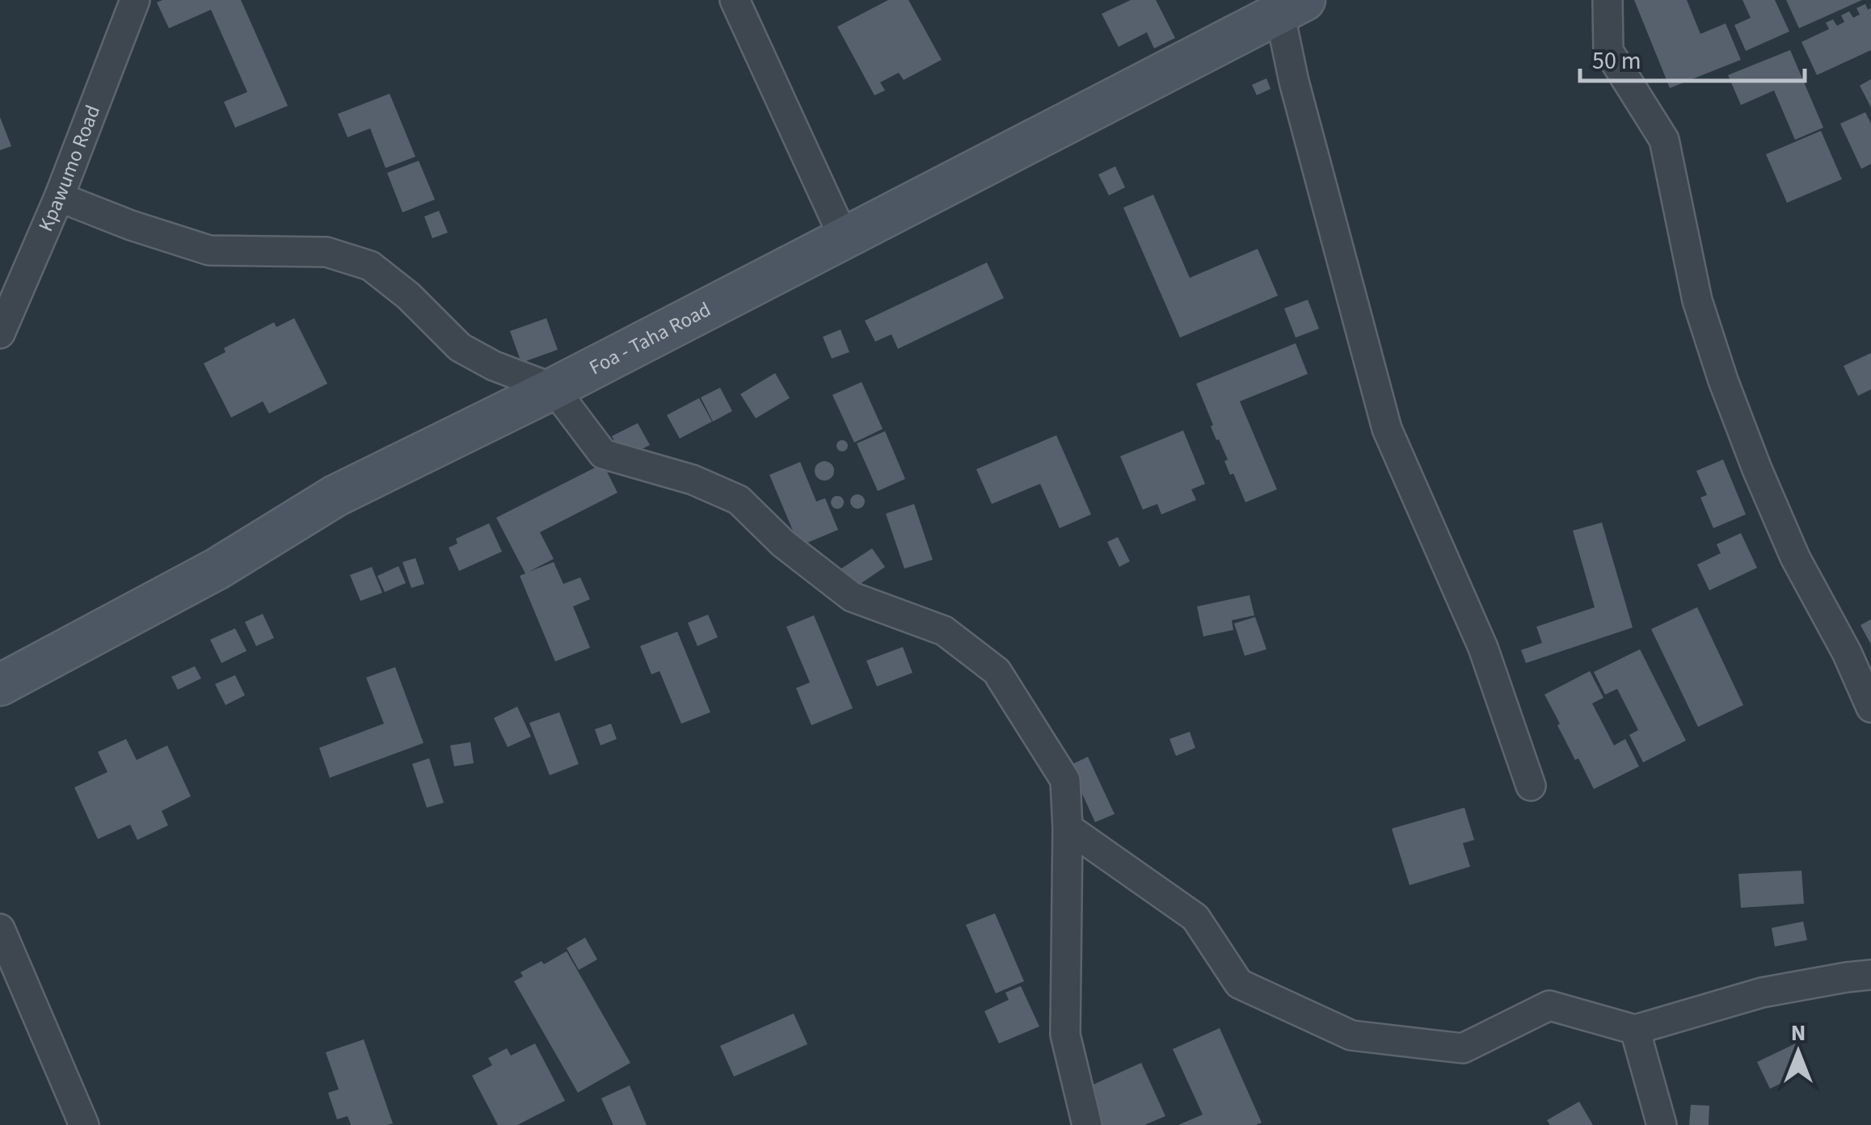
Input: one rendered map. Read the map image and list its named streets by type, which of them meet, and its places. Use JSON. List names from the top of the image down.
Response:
{
  "streets": {
    "street": ["Kpawumo Road", "Foa - Taha Road"]
  },
  "scale_bar": "50 m",
  "north": "top"
}
